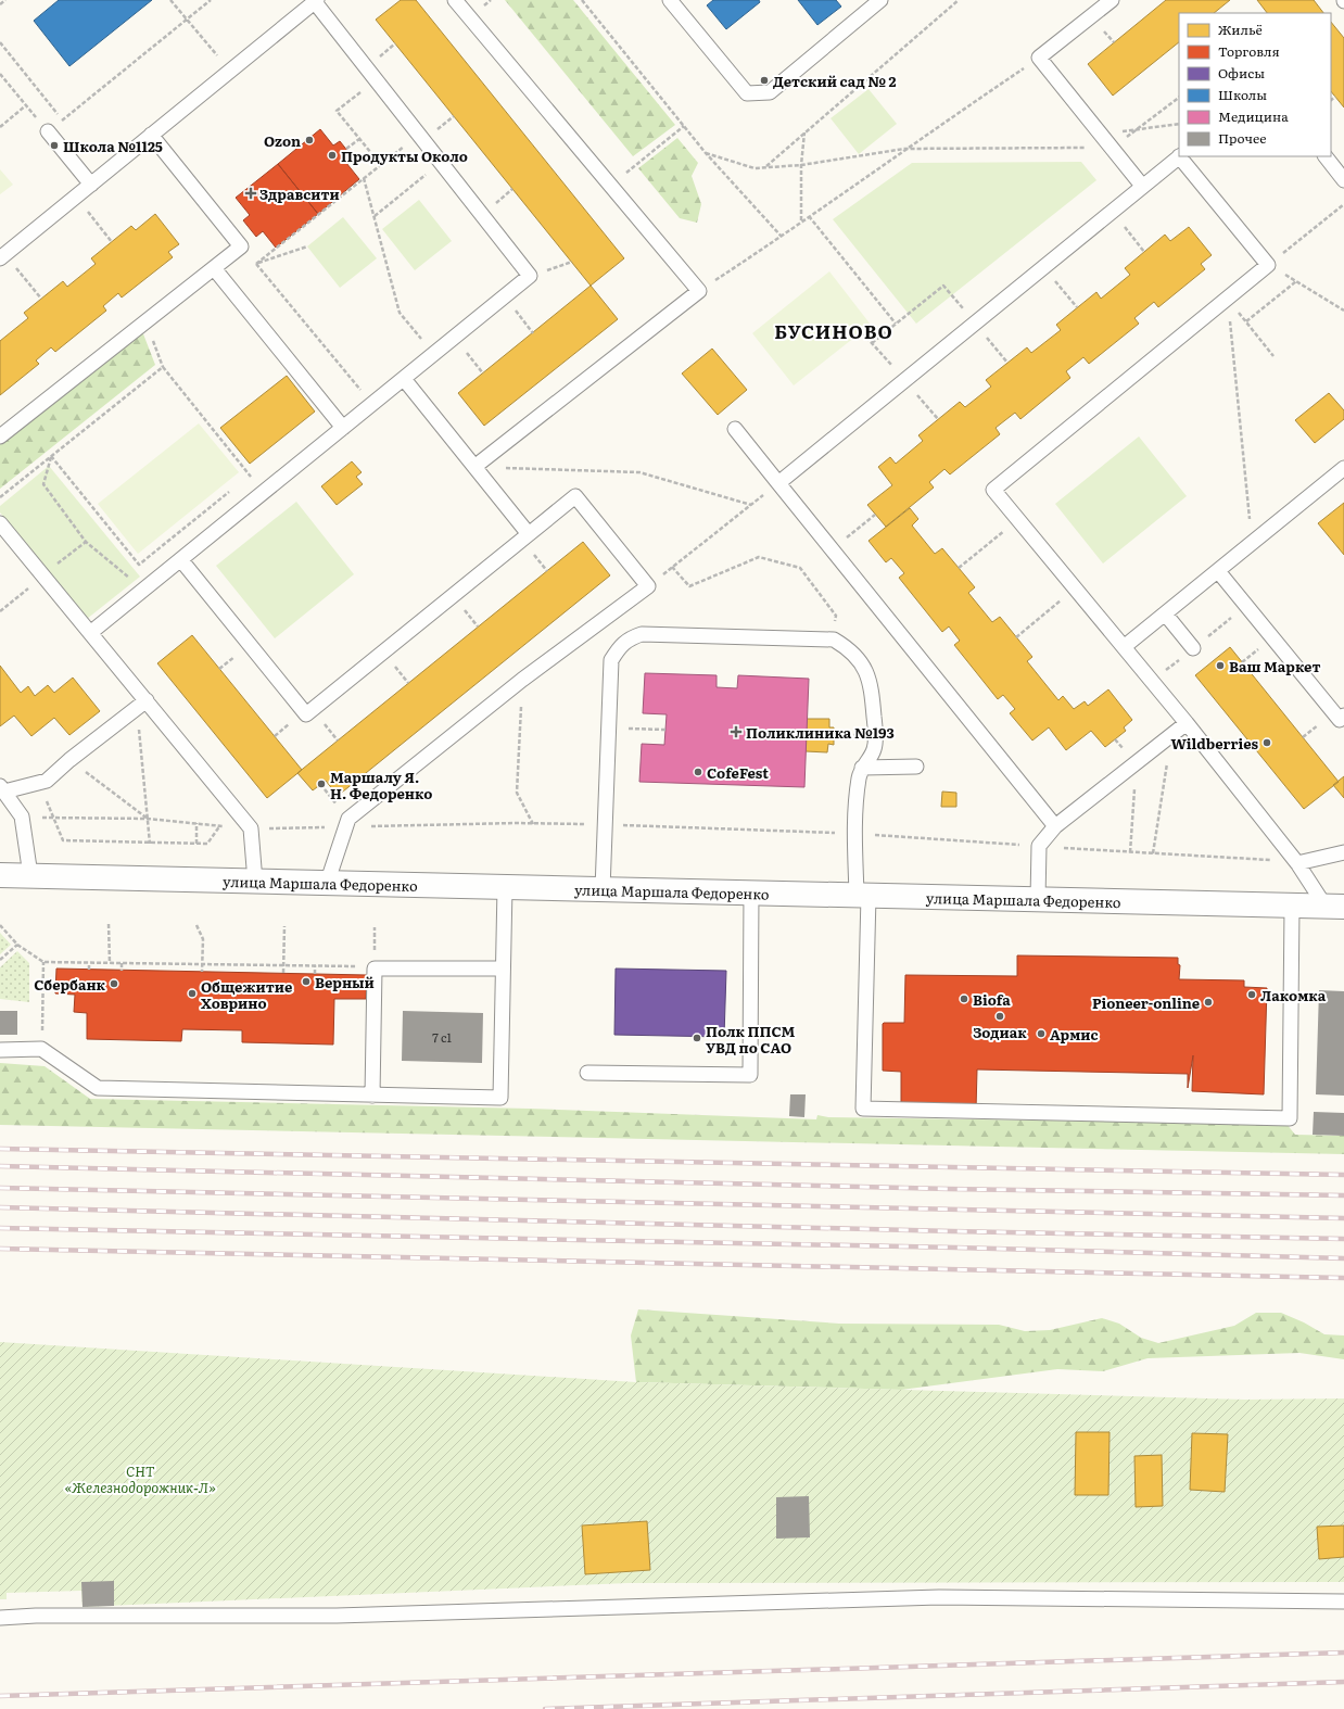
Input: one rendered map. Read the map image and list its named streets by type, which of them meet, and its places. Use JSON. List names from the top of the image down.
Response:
{
  "streets": {
    "street": ["улица Маршала Федоренко"]
  },
  "districts": ["БУСИНОВО"],
  "parks": ["СНТ «Железнодорожник-Л»"],
  "places": {
    "other": [
      "Детский сад № 2",
      "Ozon",
      "Школа №1125",
      "Продукты Около",
      "Ваш Маркет",
      "Wildberries",
      "CofeFest",
      "Маршалу Я. Н. Федоренко",
      "Верный",
      "Сбербанк",
      "Общежитие Ховрино",
      "Лакомка",
      "Biofa",
      "Pioneer-online",
      "Зодиак",
      "Армис",
      "Полк ППСМ УВД по САО"
    ],
    "health": ["Здравсити", "Поликлиника №193"]
  },
  "house_numbers": ["7 с1"],
  "legend": [
    "Жильё",
    "Торговля",
    "Офисы",
    "Школы",
    "Медицина",
    "Прочее"
  ]
}
